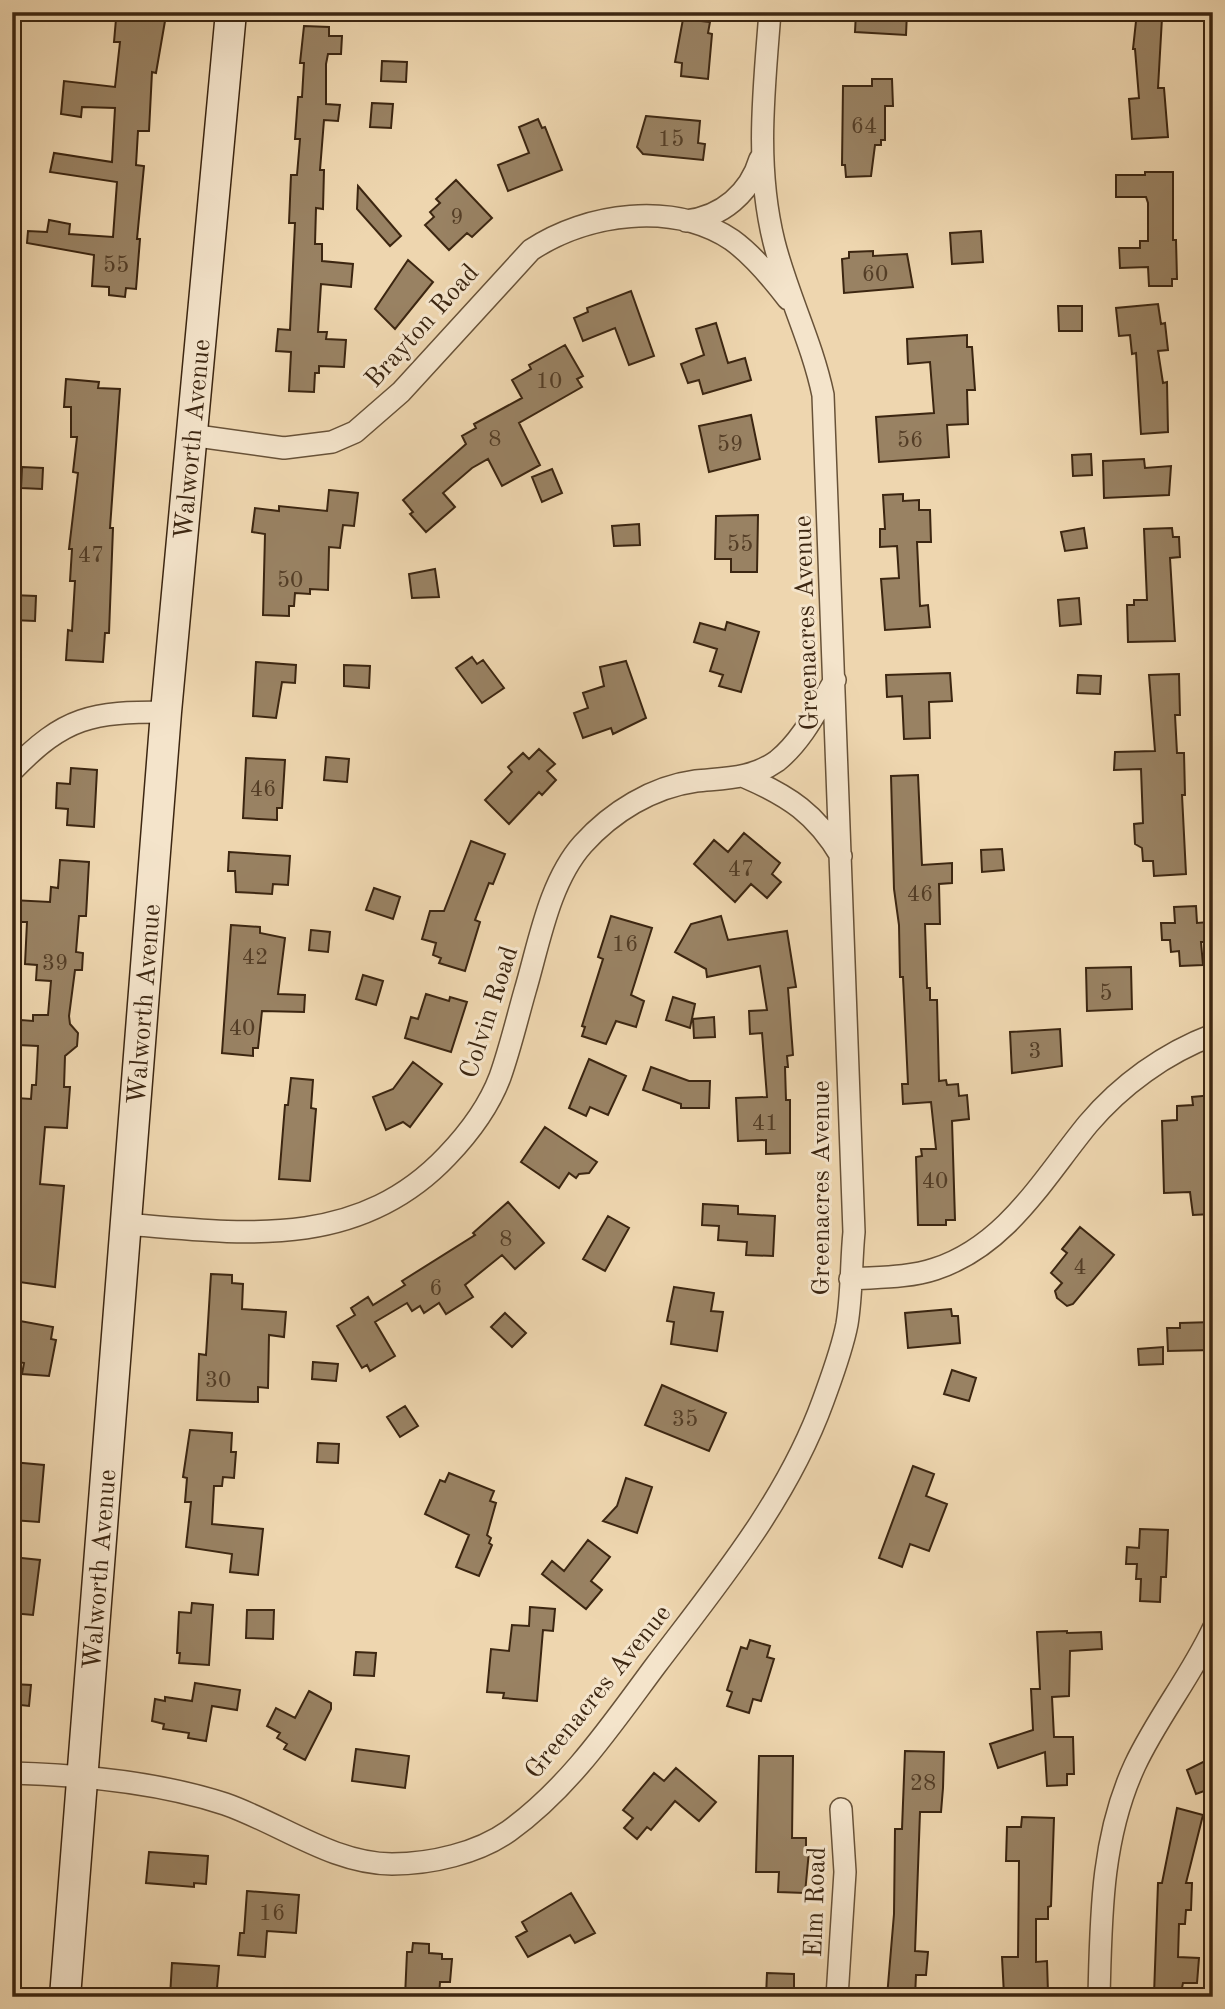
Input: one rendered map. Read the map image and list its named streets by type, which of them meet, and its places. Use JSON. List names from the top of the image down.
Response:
{
  "streets": {
    "street": [
      "Brayton Road",
      "Walworth Avenue",
      "Greenacres Avenue",
      "Colvin Road",
      "Elm Road"
    ]
  },
  "crossings": [
    ["Brayton Road", "Walworth Avenue"],
    ["Brayton Road", "Greenacres Avenue"],
    ["Walworth Avenue", "Greenacres Avenue"],
    ["Walworth Avenue", "Colvin Road"],
    ["Greenacres Avenue", "Colvin Road"]
  ],
  "house_numbers": [
    "64",
    "15",
    "9",
    "55",
    "60",
    "10",
    "8",
    "56",
    "59",
    "55",
    "47",
    "50",
    "46",
    "47",
    "46",
    "16",
    "42",
    "39",
    "5",
    "40",
    "3",
    "41",
    "40",
    "8",
    "4",
    "6",
    "30",
    "35",
    "28",
    "16"
  ]
}
